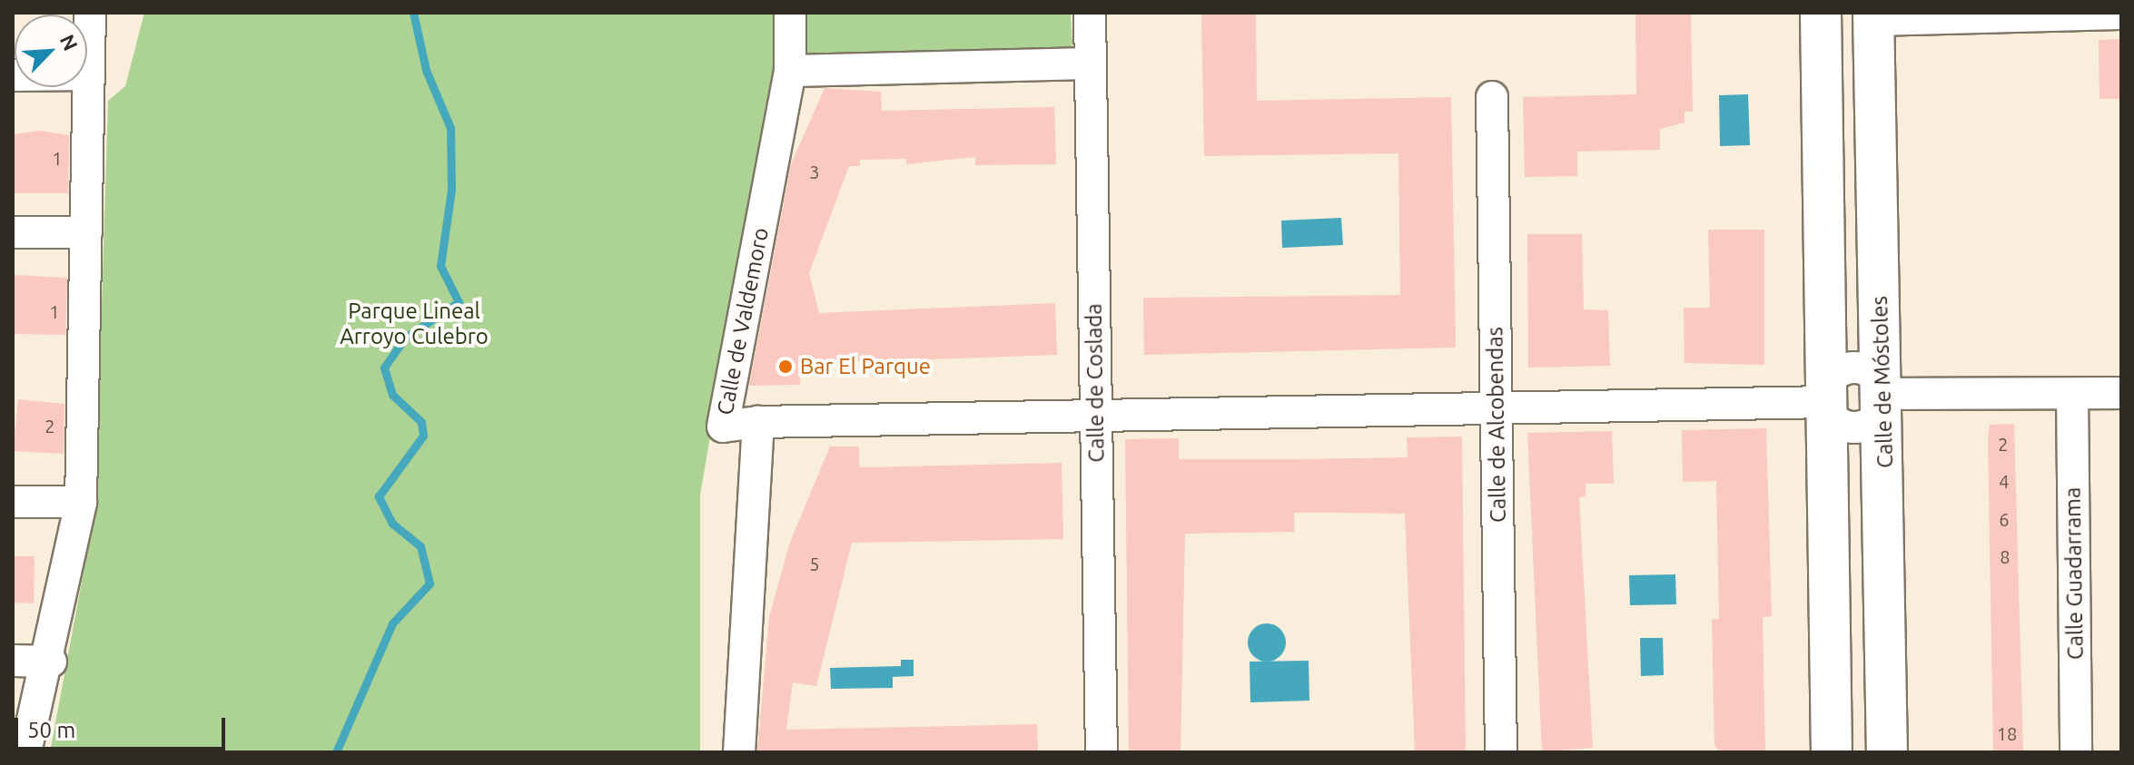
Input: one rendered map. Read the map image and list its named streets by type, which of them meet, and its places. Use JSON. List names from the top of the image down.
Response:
{
  "streets": {
    "main road": ["Calle de Móstoles"],
    "street": [
      "Calle de Valdemoro",
      "Calle de Coslada",
      "Calle de Alcobendas",
      "Calle Guadarrama"
    ]
  },
  "parks": ["Parque Lineal Arroyo Culebro"],
  "places": ["Bar El Parque"],
  "house_numbers": [
    "1",
    "3",
    "1",
    "2",
    "2",
    "4",
    "6",
    "8",
    "5",
    "18"
  ],
  "scale_bar": "50 m",
  "north": "top right"
}
